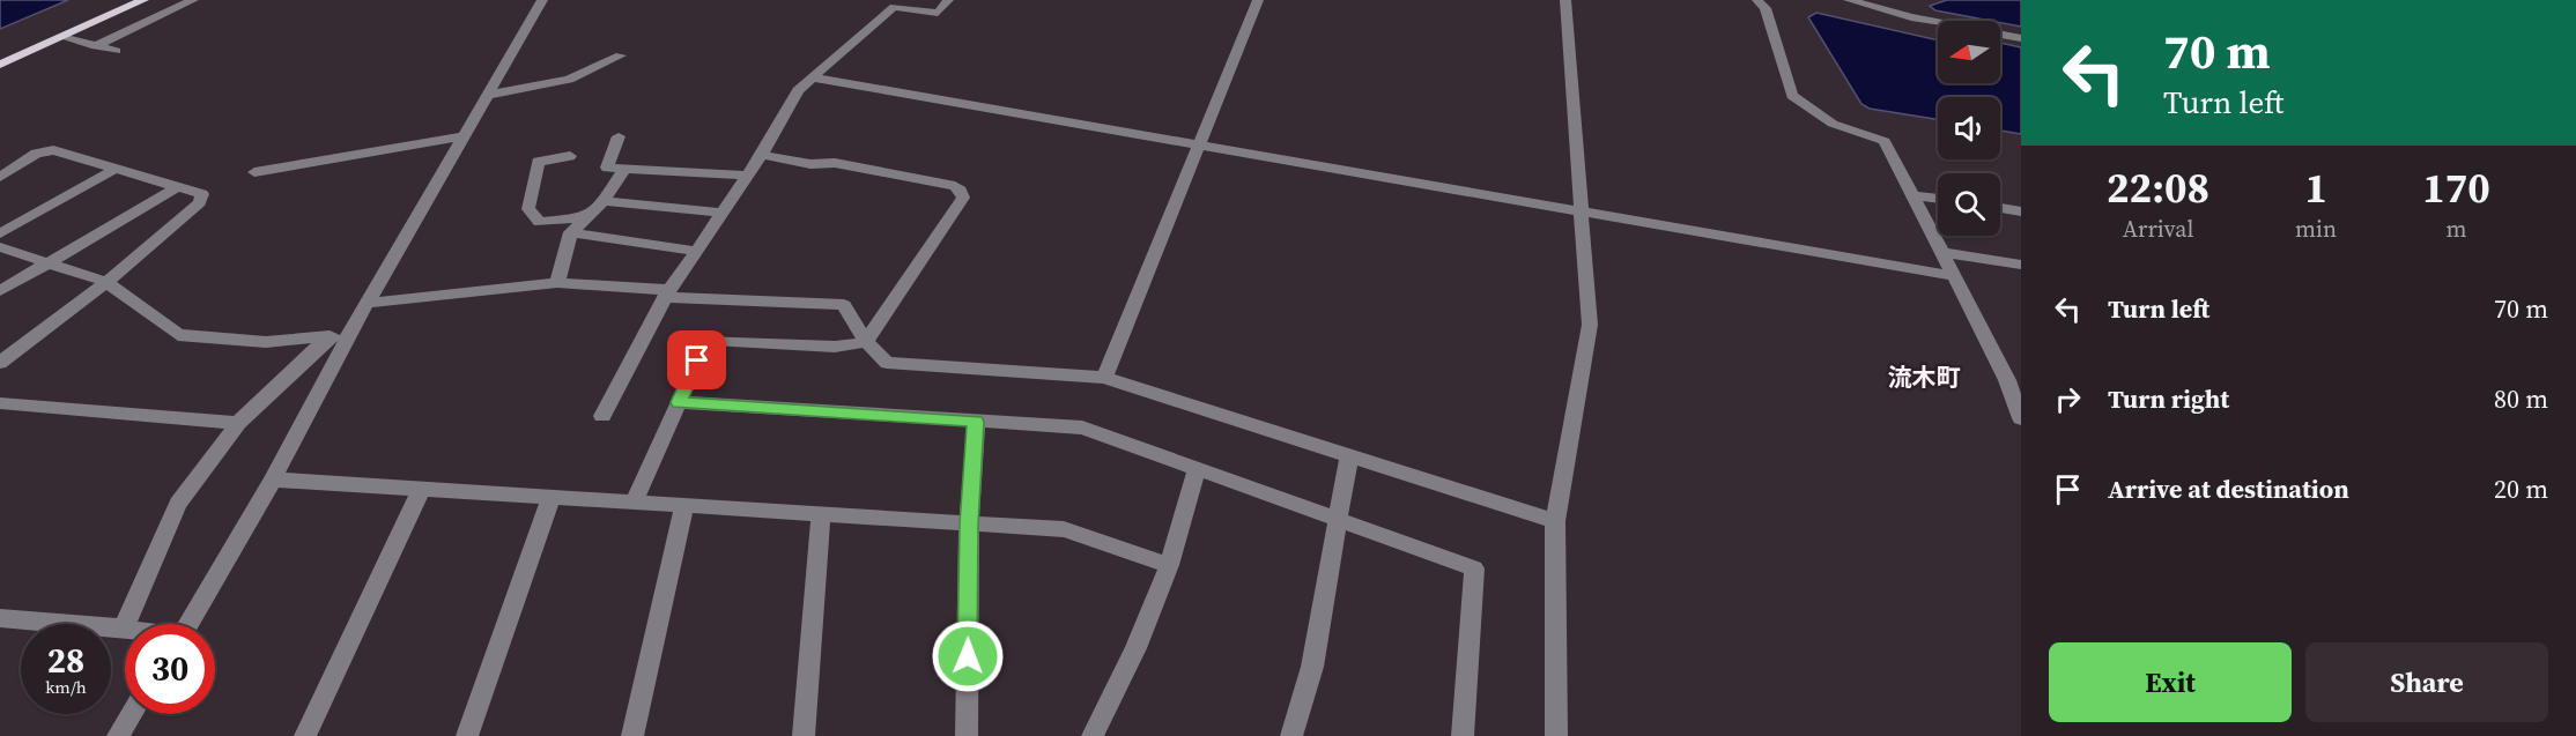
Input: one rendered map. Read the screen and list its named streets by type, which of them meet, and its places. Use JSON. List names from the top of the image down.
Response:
{
  "districts": ["流木町"],
  "north": "left",
  "page": {
    "turn": ["70 m", "Turn left"],
    "eta": [
      "22:08",
      "Arrival",
      "1",
      "min",
      "170",
      "m"
    ],
    "list": [
      {
        "name": "Turn left",
        "value": "70 m"
      },
      {
        "name": "Turn right",
        "value": "80 m"
      },
      {
        "name": "Arrive at destination",
        "value": "20 m"
      }
    ],
    "speed": "28 km/h",
    "limit": "30",
    "buttons": ["Exit", "Share"]
  }
}
